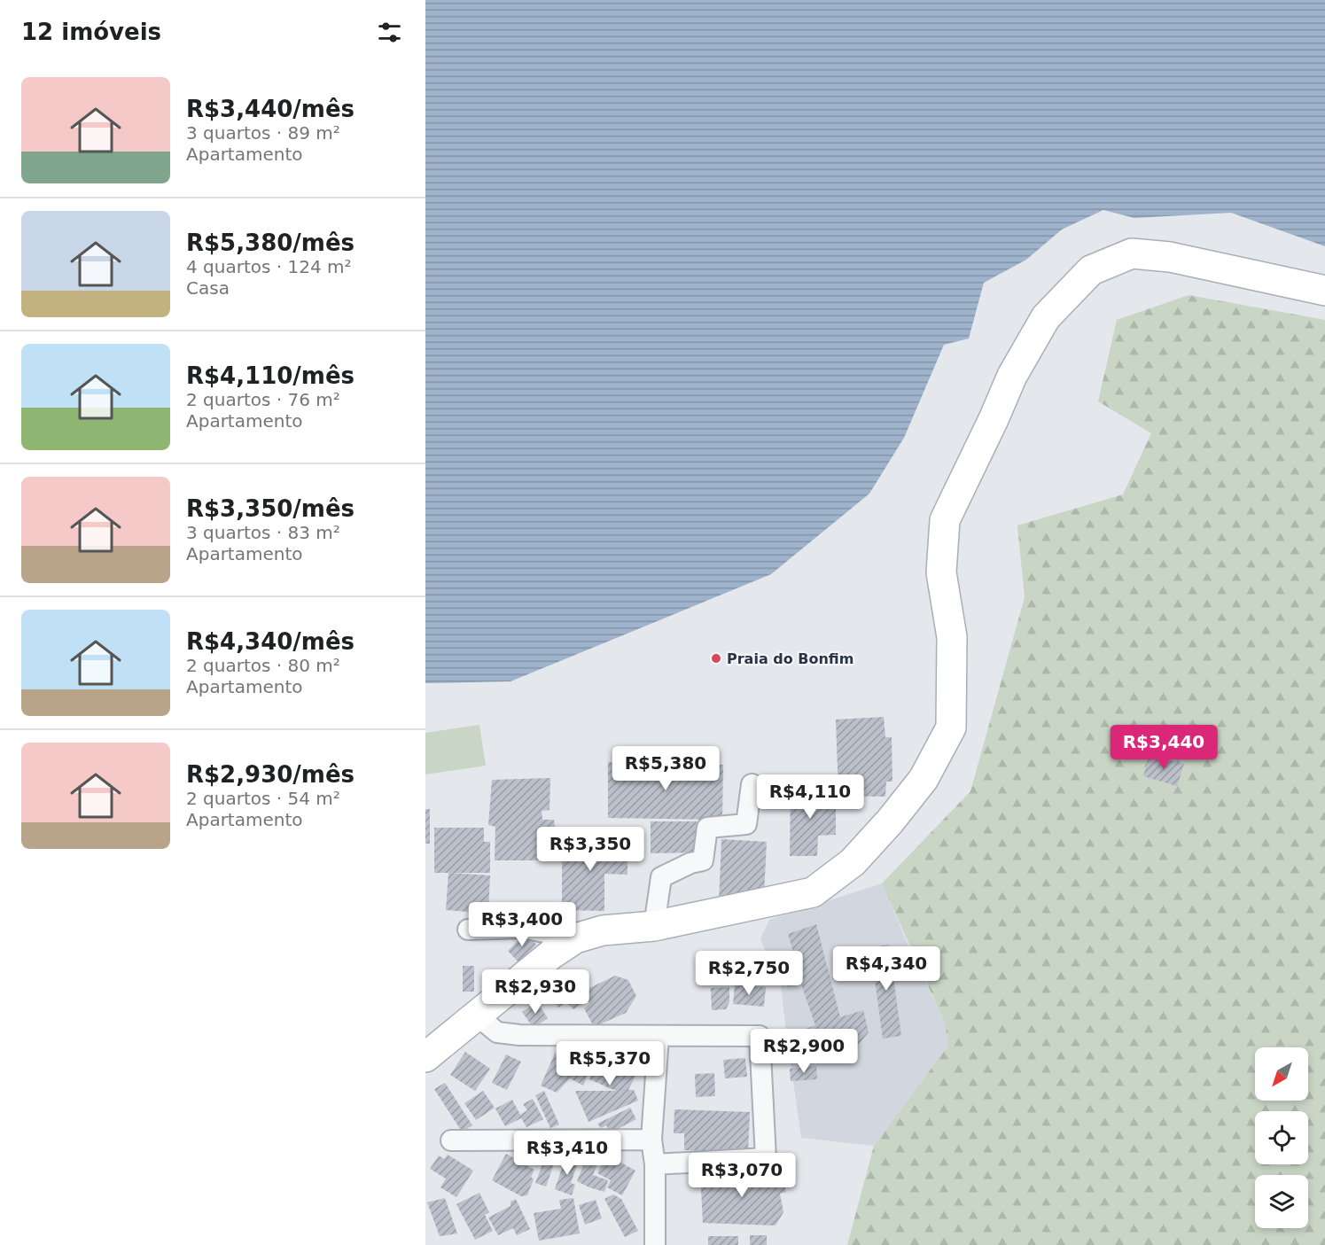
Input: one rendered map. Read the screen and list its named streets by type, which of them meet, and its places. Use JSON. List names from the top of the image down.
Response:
{
  "places": ["Praia do Bonfim"],
  "north": "bottom left",
  "page": {
    "heading": "12 imóveis",
    "list": [
      {
        "name": "R$3,440/mês",
        "note": "3 quartos · 89 m² · Apartamento"
      },
      {
        "name": "R$5,380/mês",
        "note": "4 quartos · 124 m² · Casa"
      },
      {
        "name": "R$4,110/mês",
        "note": "2 quartos · 76 m² · Apartamento"
      },
      {
        "name": "R$3,350/mês",
        "note": "3 quartos · 83 m² · Apartamento"
      },
      {
        "name": "R$4,340/mês",
        "note": "2 quartos · 80 m² · Apartamento"
      },
      {
        "name": "R$2,930/mês",
        "note": "2 quartos · 54 m² · Apartamento"
      }
    ],
    "price": [
      "R$3,440",
      "R$5,380",
      "R$4,110",
      "R$3,350",
      "R$3,400",
      "R$4,340",
      "R$2,750",
      "R$2,930",
      "R$2,900",
      "R$5,370",
      "R$3,410",
      "R$3,070"
    ]
  }
}
